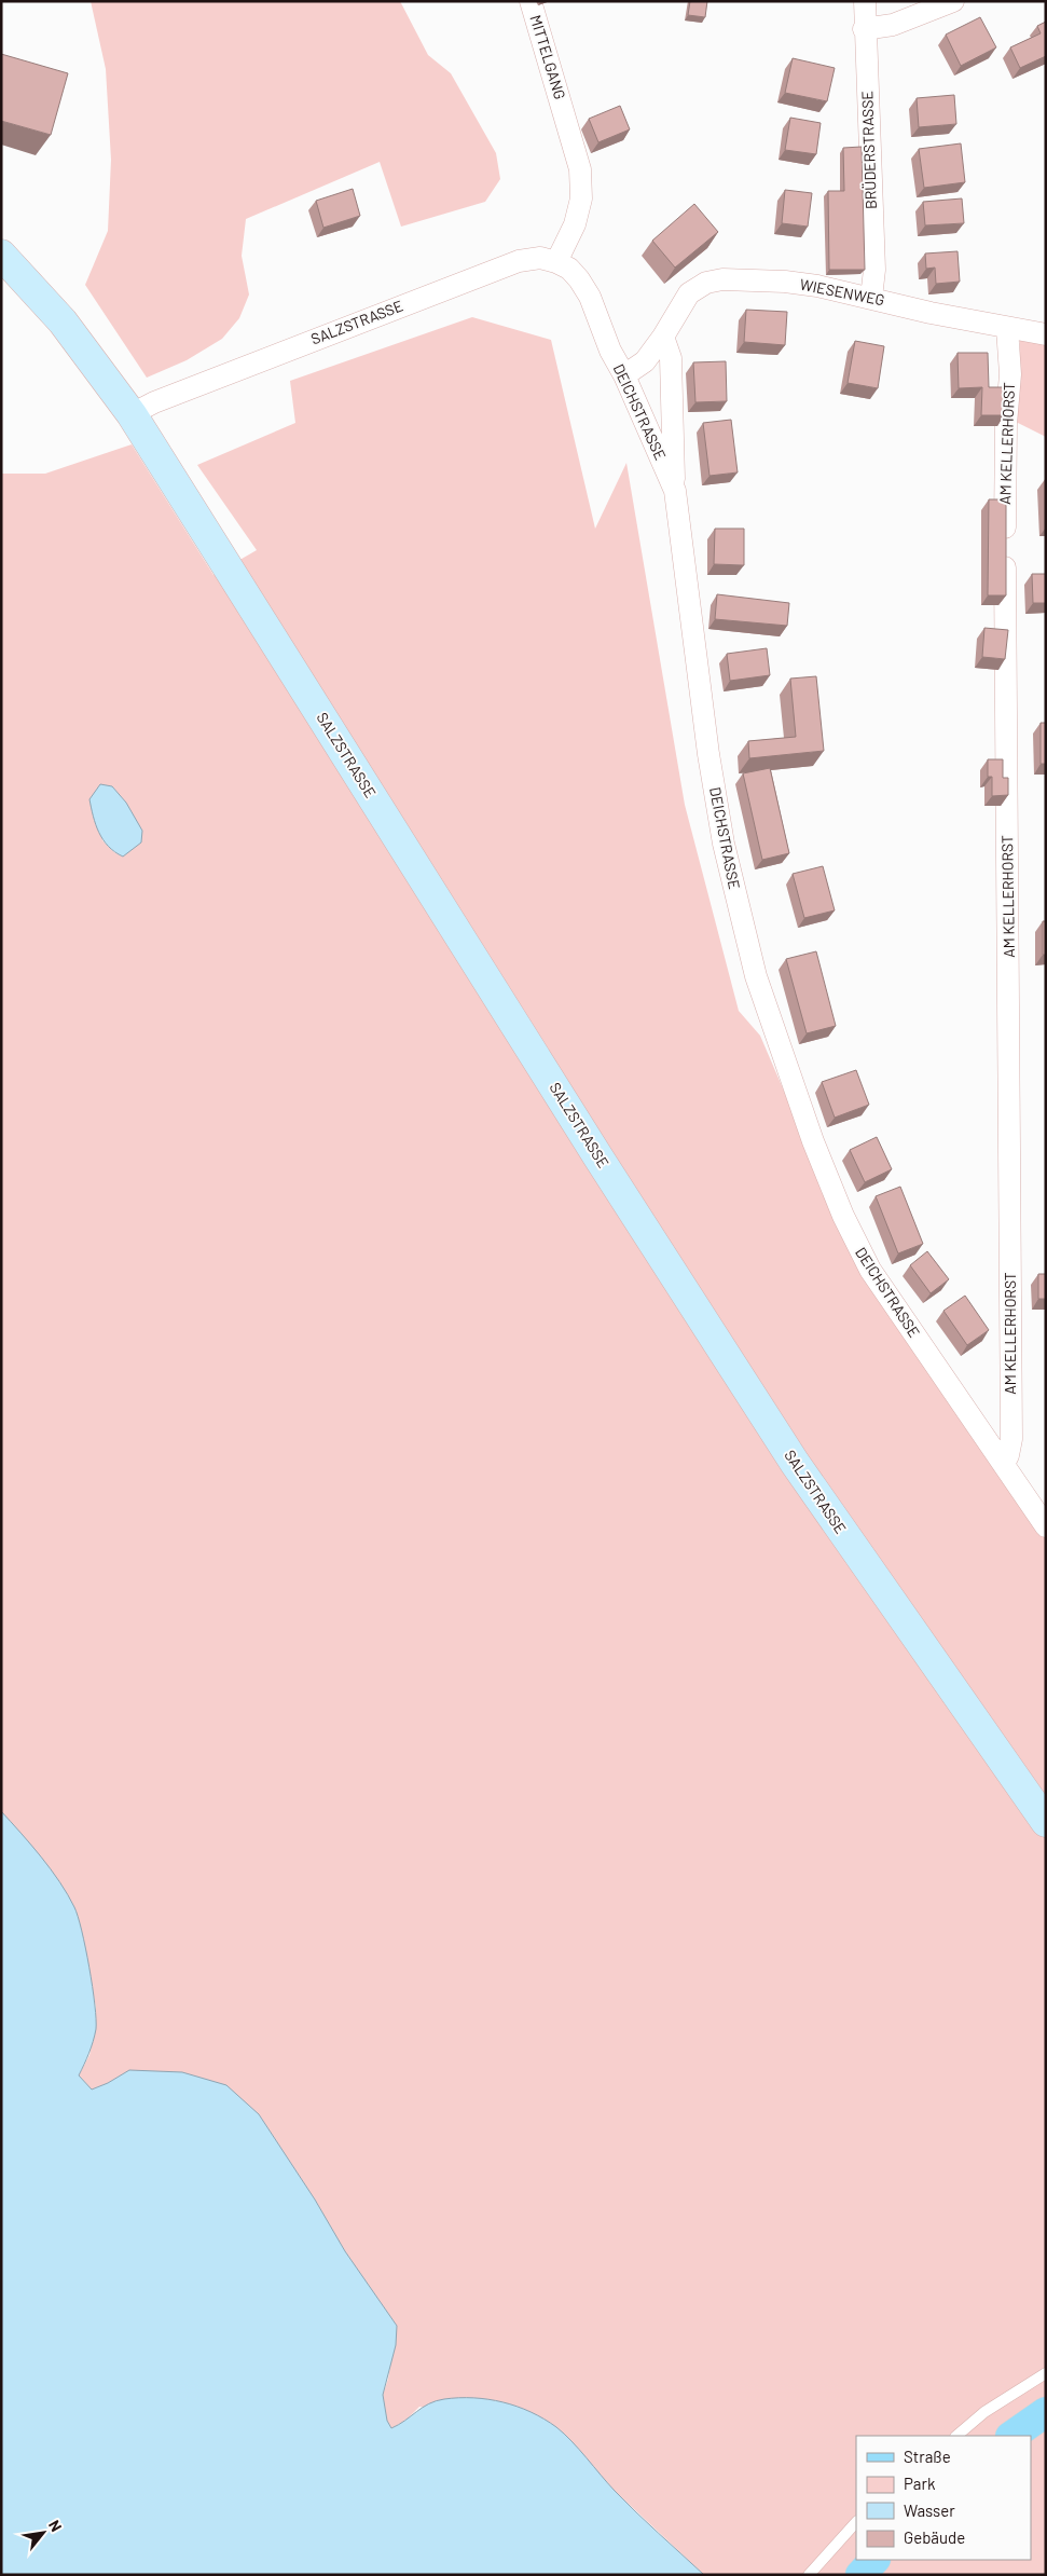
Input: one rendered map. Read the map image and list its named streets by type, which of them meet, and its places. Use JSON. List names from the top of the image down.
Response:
{
  "streets": {
    "street": [
      "MITTELGANG",
      "BRÜDERSTRASSE",
      "WIESENWEG",
      "SALZSTRASSE",
      "DEICHSTRASSE",
      "AM KELLERHORST"
    ]
  },
  "crossings": [
    ["MITTELGANG", "SALZSTRASSE"],
    ["MITTELGANG", "DEICHSTRASSE"],
    ["BRÜDERSTRASSE", "WIESENWEG"],
    ["WIESENWEG", "DEICHSTRASSE"],
    ["WIESENWEG", "AM KELLERHORST"],
    ["SALZSTRASSE", "DEICHSTRASSE"],
    ["DEICHSTRASSE", "AM KELLERHORST"]
  ],
  "legend": [
    "Straße",
    "Park",
    "Wasser",
    "Gebäude"
  ],
  "north": "top right"
}
